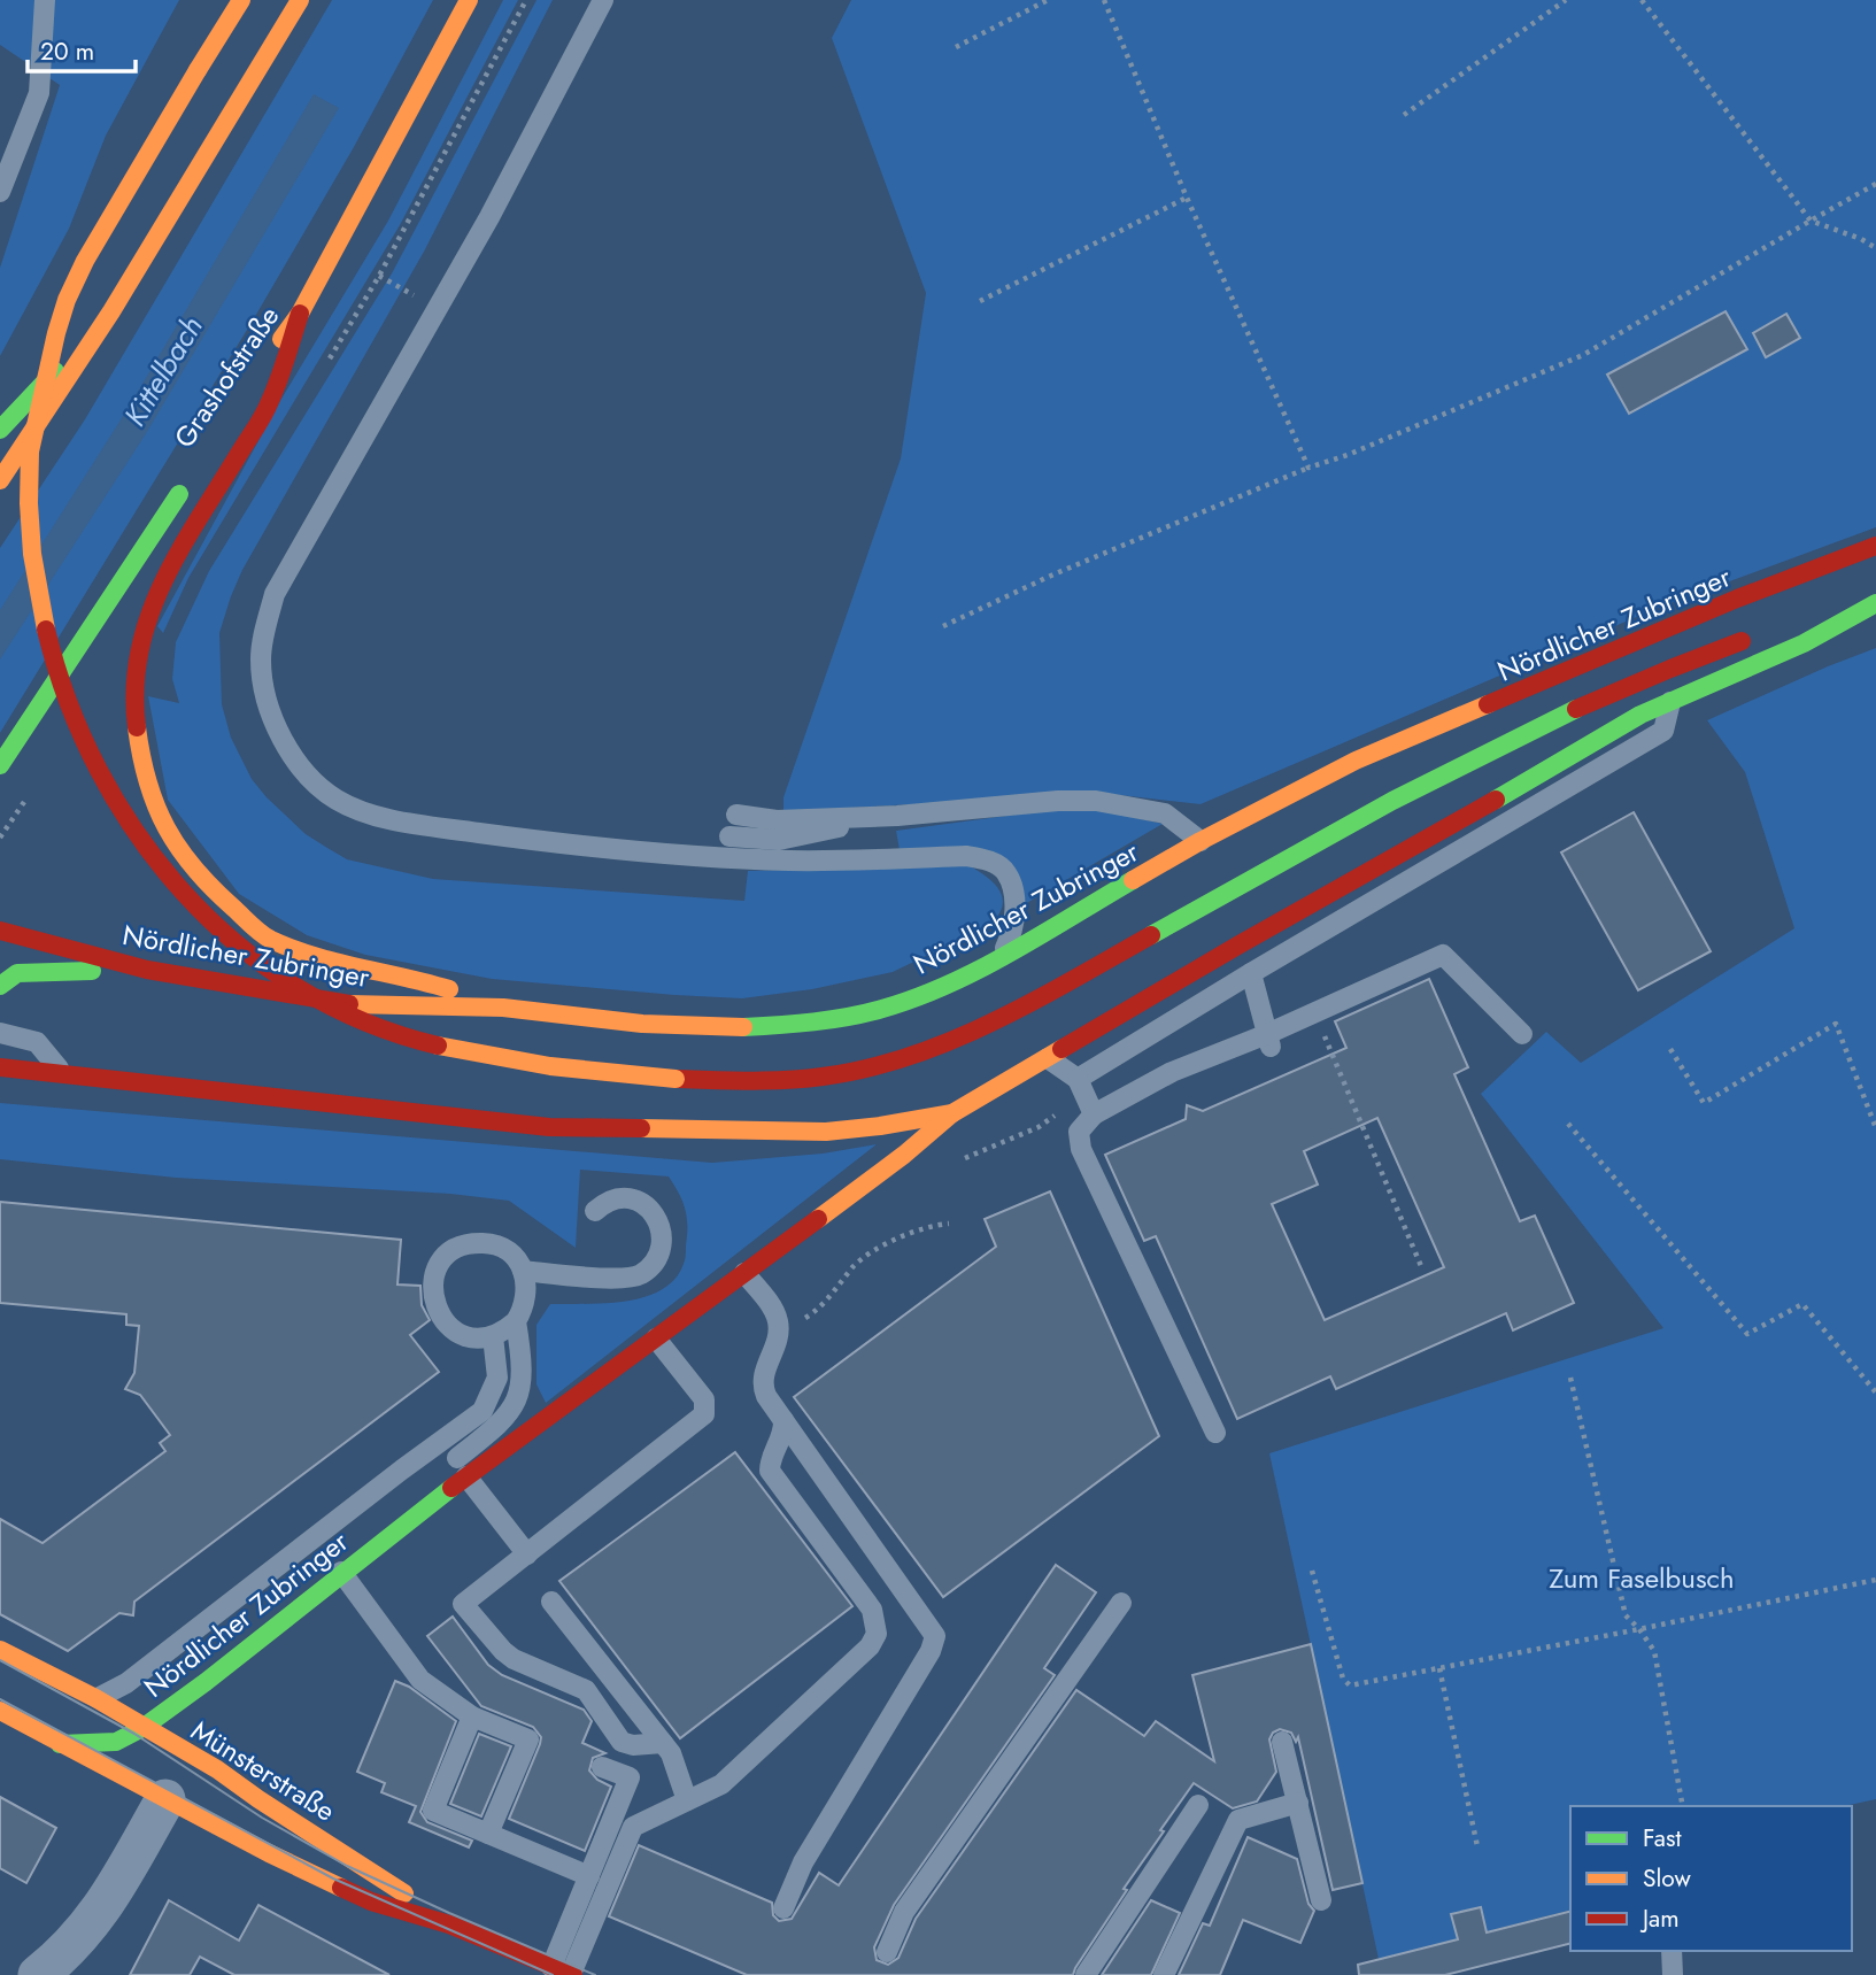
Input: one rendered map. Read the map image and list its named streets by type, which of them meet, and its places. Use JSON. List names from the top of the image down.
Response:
{
  "streets": {
    "main road": ["Grashofstraße", "Nördlicher Zubringer", "Münsterstraße"]
  },
  "crossings": [
    ["Nördlicher Zubringer", "Münsterstraße"]
  ],
  "water": ["Kittelbach"],
  "parks": ["Zum Faselbusch"],
  "legend": ["Fast", "Slow", "Jam"],
  "scale_bar": "20 m"
}
